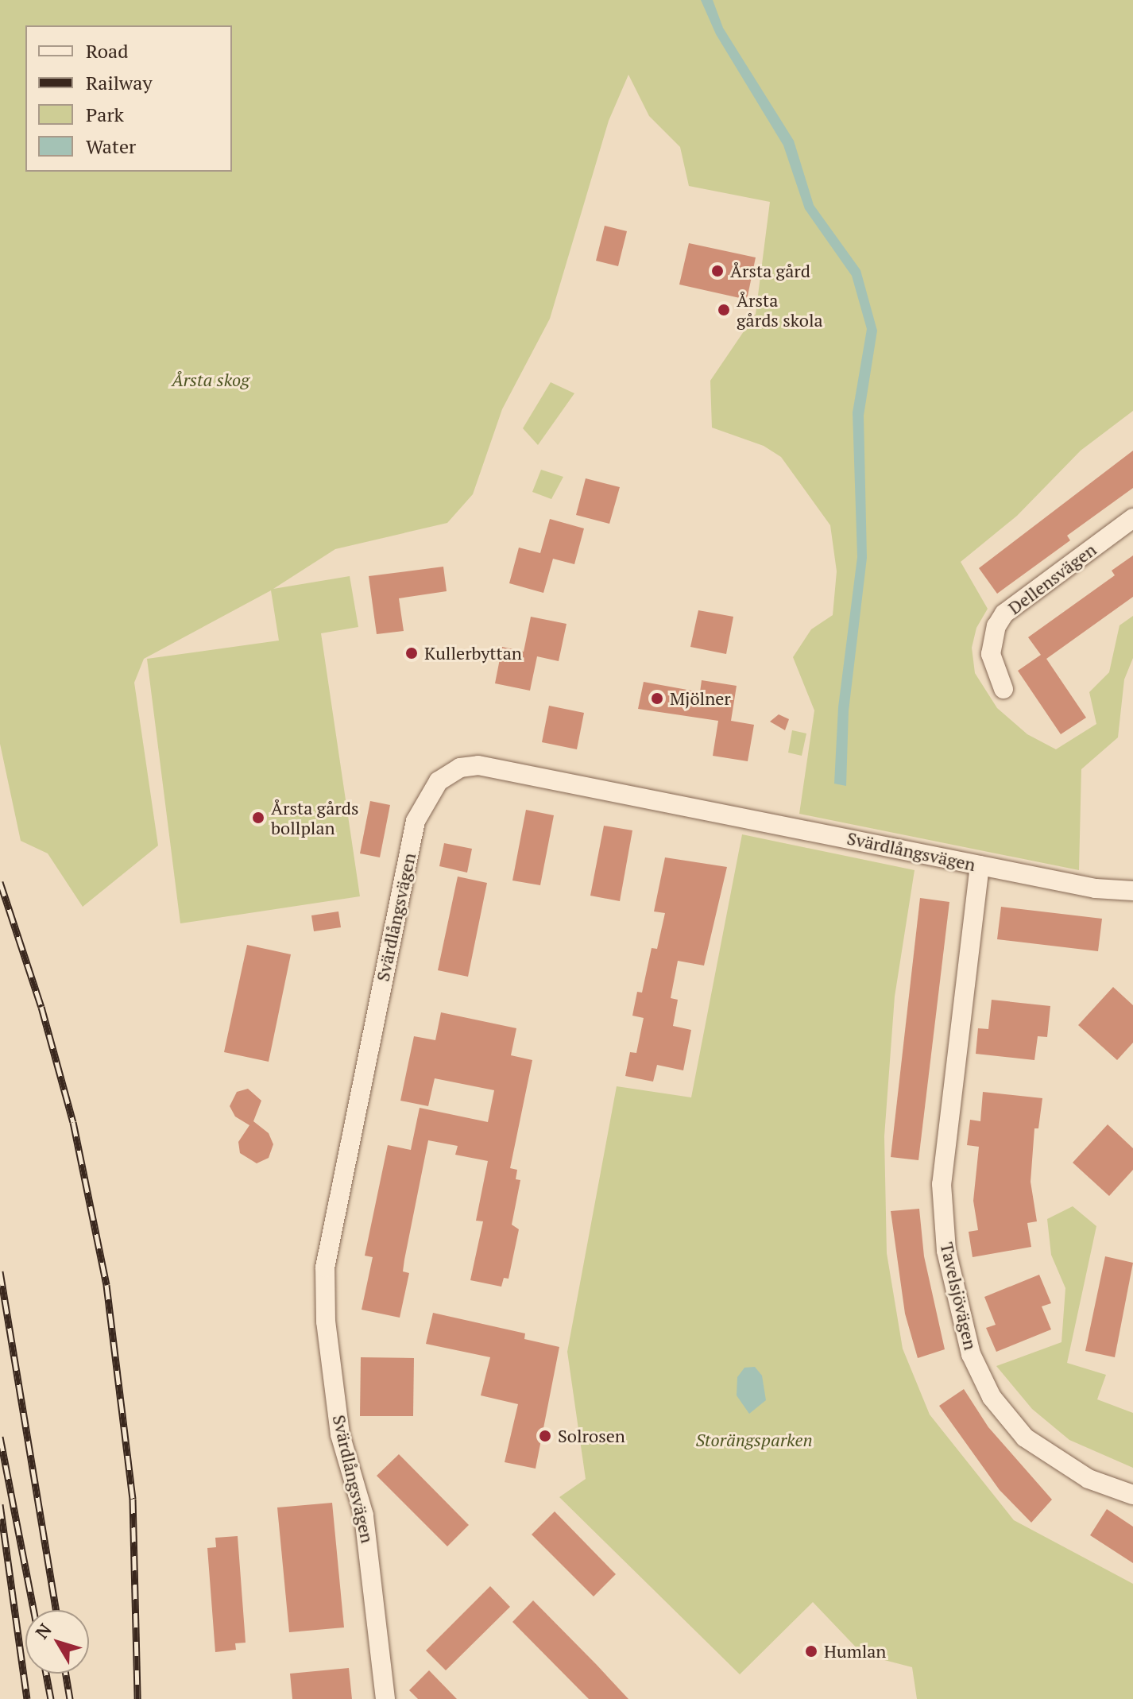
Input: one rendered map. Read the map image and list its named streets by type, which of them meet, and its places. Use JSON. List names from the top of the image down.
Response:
{
  "streets": {
    "street": ["Dellensvägen", "Svärdlångsvägen", "Tavelsjövägen"]
  },
  "crossings": [
    ["Svärdlångsvägen", "Tavelsjövägen"]
  ],
  "parks": ["Årsta skog", "Storängsparken"],
  "places": [
    "Årsta gård",
    "Årsta gårds skola",
    "Kullerbyttan",
    "Mjölner",
    "Årsta gårds bollplan",
    "Solrosen",
    "Humlan"
  ],
  "legend": [
    "Road",
    "Railway",
    "Park",
    "Water"
  ],
  "north": "top left"
}
